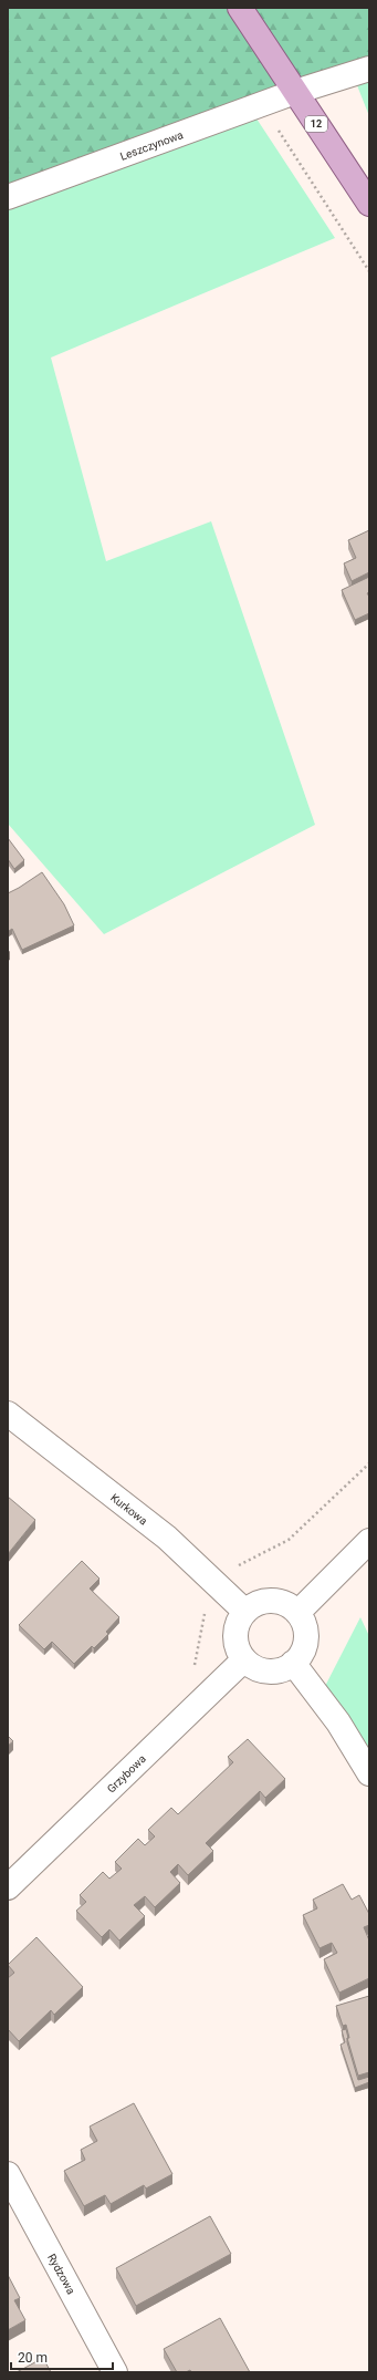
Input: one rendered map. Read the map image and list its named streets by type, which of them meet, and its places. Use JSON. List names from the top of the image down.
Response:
{
  "streets": {
    "main road": ["12"],
    "street": [
      "Leszczynowa",
      "Kurkowa",
      "Grzybowa",
      "Rydzowa"
    ]
  },
  "crossings": [
    ["12", "Leszczynowa"],
    ["Kurkowa", "Grzybowa"]
  ],
  "scale_bar": "20 m"
}
